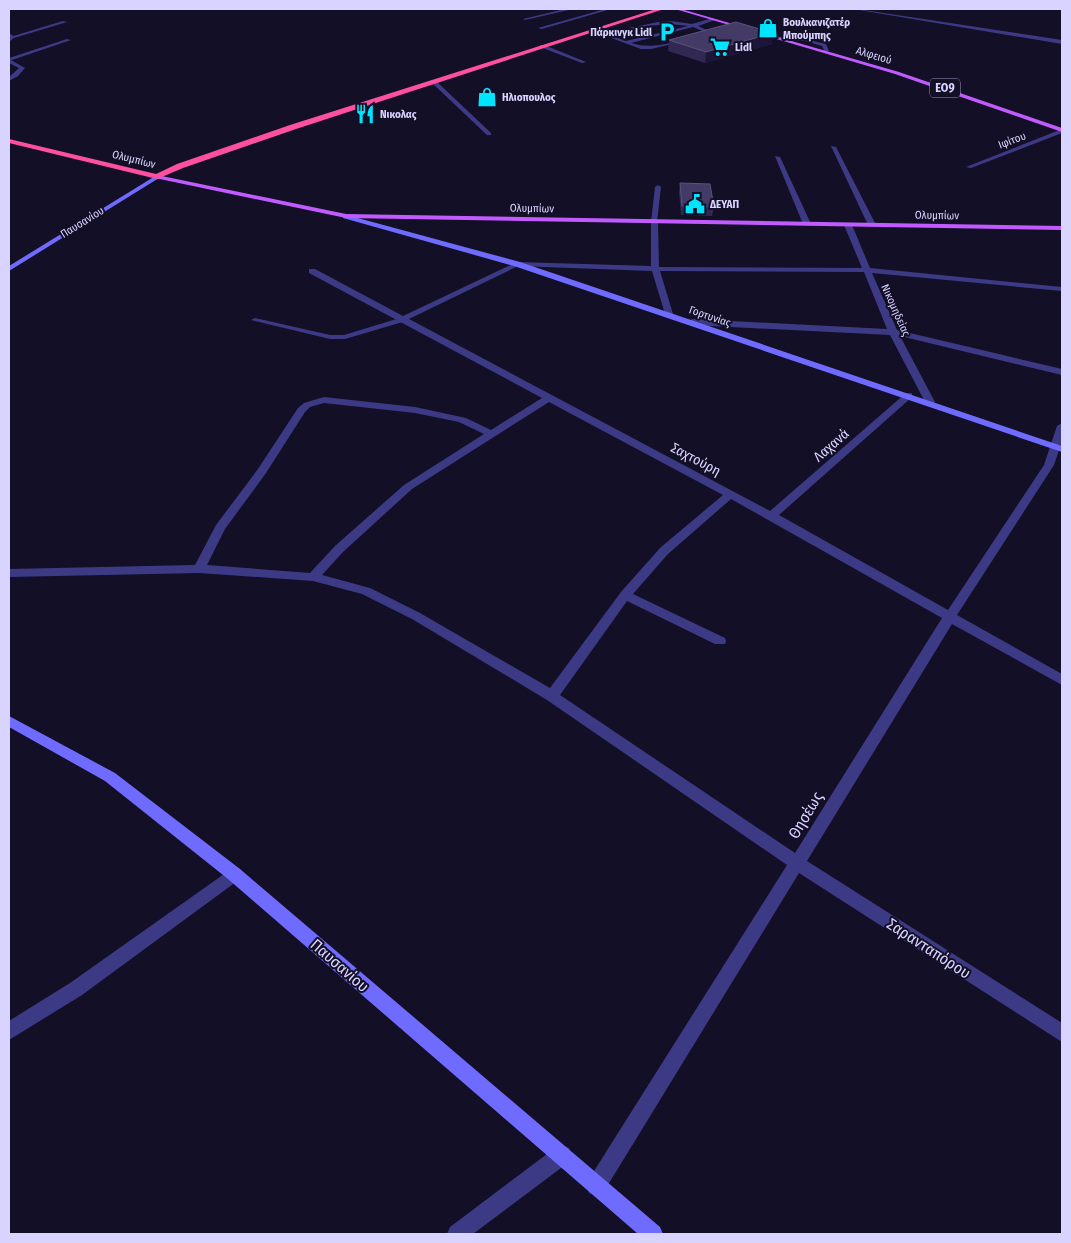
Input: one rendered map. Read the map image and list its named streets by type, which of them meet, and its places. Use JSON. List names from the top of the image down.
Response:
{
  "streets": {
    "highway": ["Ολυμπίων"],
    "main road": [
      "Αλφειού",
      "ΕΟ9",
      "Παυσανίου",
      "Γορτυνίας"
    ],
    "street": [
      "Ιφίτου",
      "Νικομηδείας",
      "Λαχανά",
      "Σαχτούρη",
      "Θησέως",
      "Σαρανταπόρου"
    ]
  },
  "crossings": [
    ["Αλφειού", "Ιφίτου"],
    ["Ολυμπίων", "Παυσανίου"],
    ["Ολυμπίων", "Νικομηδείας"],
    ["Ολυμπίων", "Γορτυνίας"],
    ["Παυσανίου", "Θησέως"],
    ["Νικομηδείας", "Γορτυνίας"],
    ["Γορτυνίας", "Λαχανά"],
    ["Γορτυνίας", "Θησέως"],
    ["Λαχανά", "Σαχτούρη"],
    ["Σαχτούρη", "Θησέως"],
    ["Θησέως", "Σαρανταπόρου"]
  ],
  "places": {
    "shop": ["Βουλκανιζατέρ Μπούμπης", "Ηλιοπουλος"],
    "parking": ["Πάρκινγκ Lidl"],
    "supermarket": ["Lidl"],
    "restaurant": ["Νικολας"],
    "public building": ["ΔΕΥΑΠ"]
  }
}
